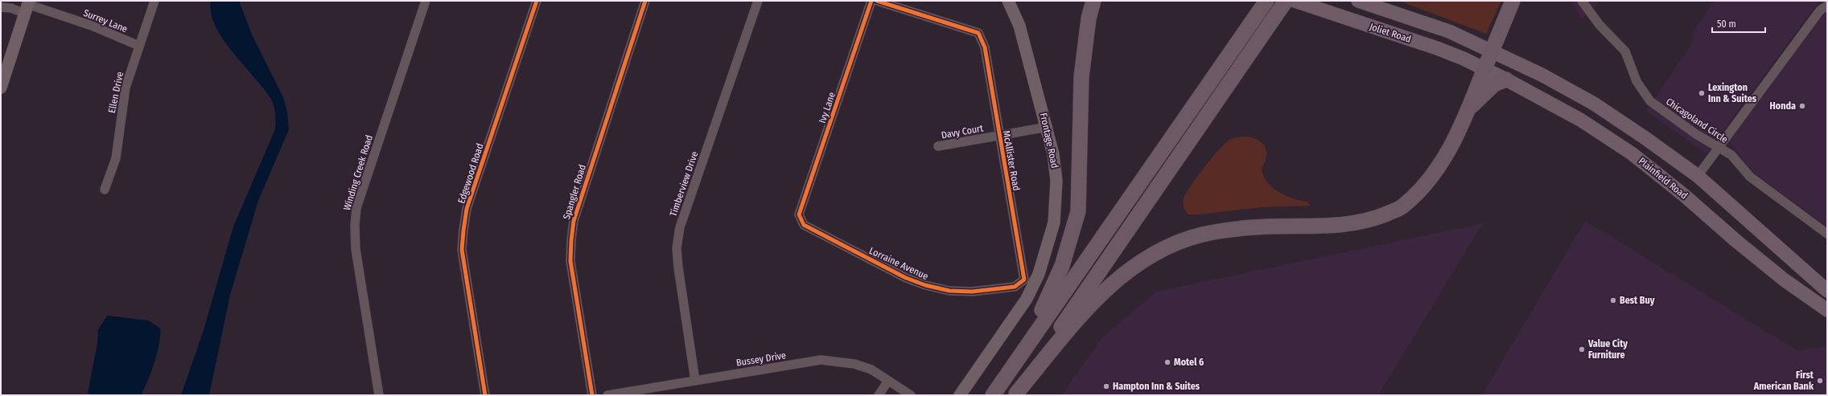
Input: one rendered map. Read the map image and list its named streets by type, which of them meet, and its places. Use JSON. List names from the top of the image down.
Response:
{
  "streets": {
    "main road": ["Joliet Road", "Plainfield Road"],
    "street": [
      "Surrey Lane",
      "Ellen Drive",
      "Ivy Lane",
      "Chicagoland Circle",
      "Davy Court",
      "Frontage Road",
      "McAllister Road",
      "Winding Creek Road",
      "Edgewood Road",
      "Timberview Drive",
      "Spangler Road",
      "Lorraine Avenue",
      "Bussey Drive"
    ]
  },
  "crossings": [
    ["Surrey Lane", "Ellen Drive"],
    ["Joliet Road", "Plainfield Road"],
    ["Ivy Lane", "Lorraine Avenue"],
    ["Davy Court", "Frontage Road"],
    ["Davy Court", "McAllister Road"],
    ["McAllister Road", "Lorraine Avenue"],
    ["Timberview Drive", "Bussey Drive"]
  ],
  "places": [
    "Lexington Inn & Suites",
    "Honda",
    "Best Buy",
    "Value City Furniture",
    "Motel 6",
    "First American Bank",
    "Hampton Inn & Suites"
  ],
  "scale_bar": "50 m"
}
